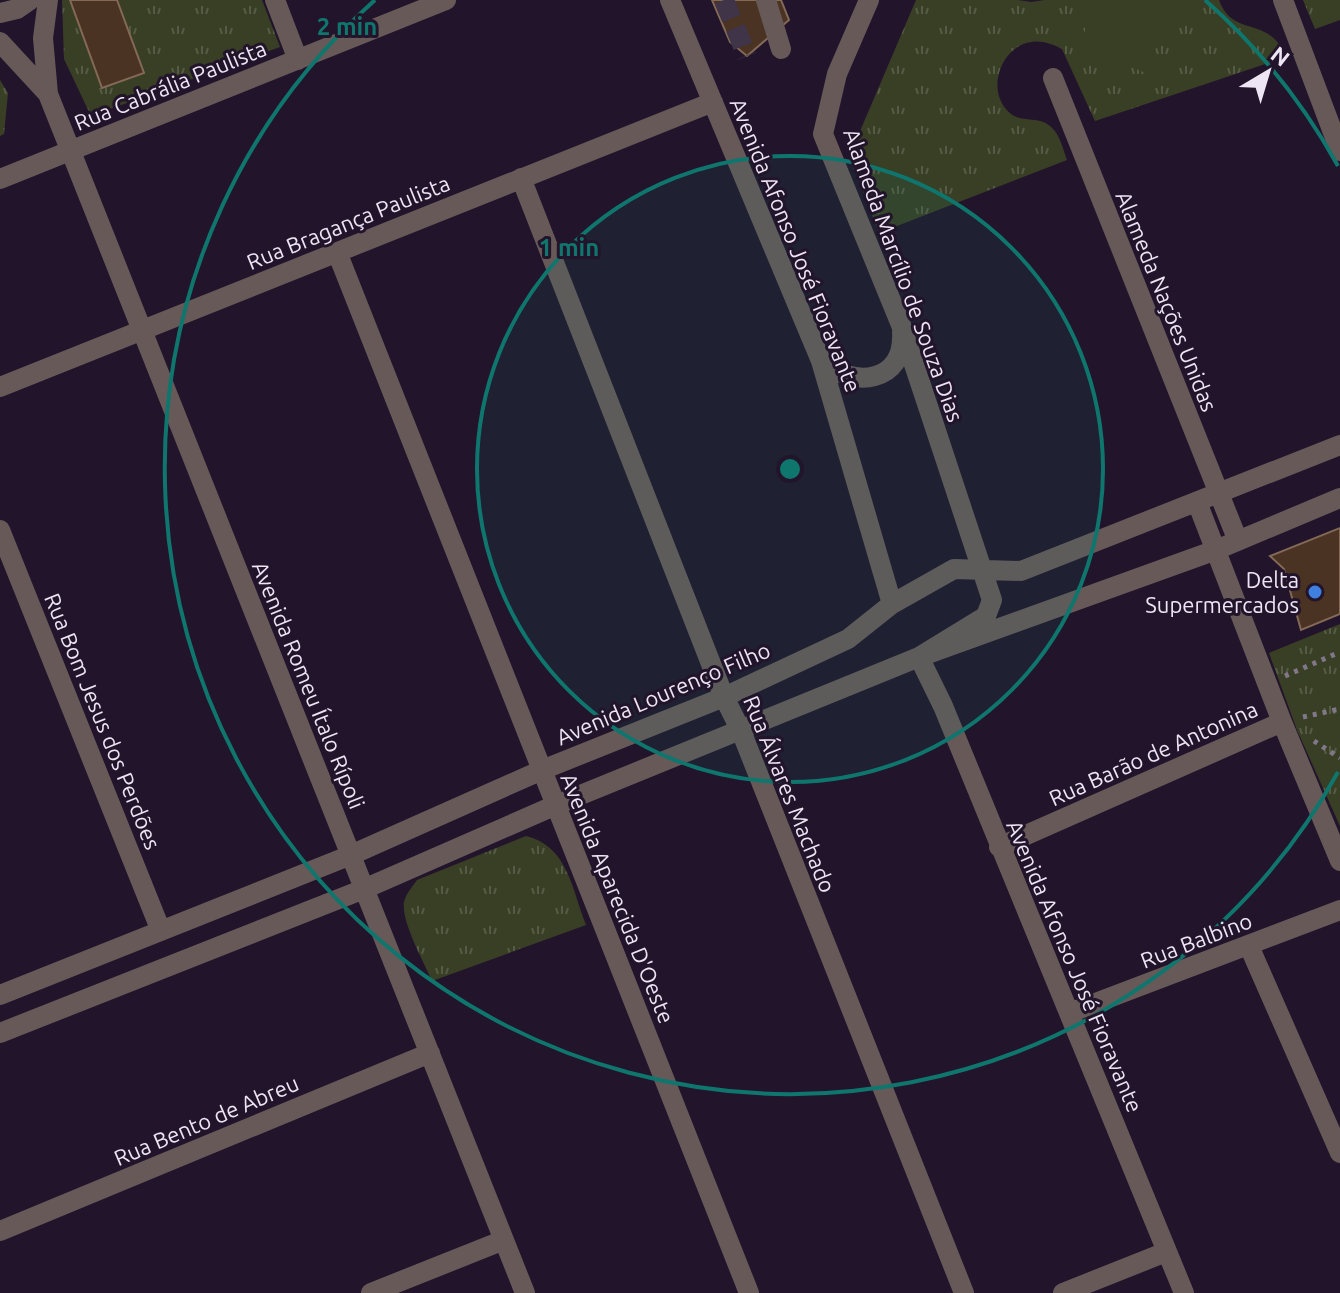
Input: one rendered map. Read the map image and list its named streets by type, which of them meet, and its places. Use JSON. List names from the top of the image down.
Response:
{
  "streets": {
    "street": [
      "Rua Cabrália Paulista",
      "Rua Bragança Paulista",
      "Avenida Afonso José Fioravante",
      "Alameda Marcílio de Souza Dias",
      "Alameda Nações Unidas",
      "Avenida Romeu Ítalo Rípoli",
      "Avenida Lourenço Filho",
      "Rua Bom Jesus dos Perdões",
      "Rua Barão de Antonina",
      "Rua Álvares Machado",
      "Avenida Aparecida D'Oeste",
      "Rua Balbino",
      "Rua Bento de Abreu"
    ]
  },
  "crossings": [
    ["Rua Cabrália Paulista", "Avenida Romeu Ítalo Rípoli"],
    ["Rua Bragança Paulista", "Avenida Afonso José Fioravante"],
    ["Rua Bragança Paulista", "Avenida Romeu Ítalo Rípoli"],
    ["Rua Bragança Paulista", "Rua Álvares Machado"],
    ["Rua Bragança Paulista", "Avenida Aparecida D'Oeste"],
    ["Avenida Afonso José Fioravante", "Alameda Marcílio de Souza Dias"],
    ["Avenida Afonso José Fioravante", "Avenida Lourenço Filho"],
    ["Avenida Afonso José Fioravante", "Rua Barão de Antonina"],
    ["Avenida Afonso José Fioravante", "Rua Balbino"],
    ["Alameda Marcílio de Souza Dias", "Avenida Lourenço Filho"],
    ["Alameda Nações Unidas", "Avenida Lourenço Filho"],
    ["Avenida Romeu Ítalo Rípoli", "Avenida Lourenço Filho"],
    ["Avenida Romeu Ítalo Rípoli", "Rua Bento de Abreu"],
    ["Avenida Lourenço Filho", "Rua Bom Jesus dos Perdões"],
    ["Avenida Lourenço Filho", "Rua Álvares Machado"],
    ["Avenida Lourenço Filho", "Avenida Aparecida D'Oeste"]
  ],
  "places": ["Delta Supermercados"],
  "north": "top right",
  "rings": ["2 min", "1 min"]
}
